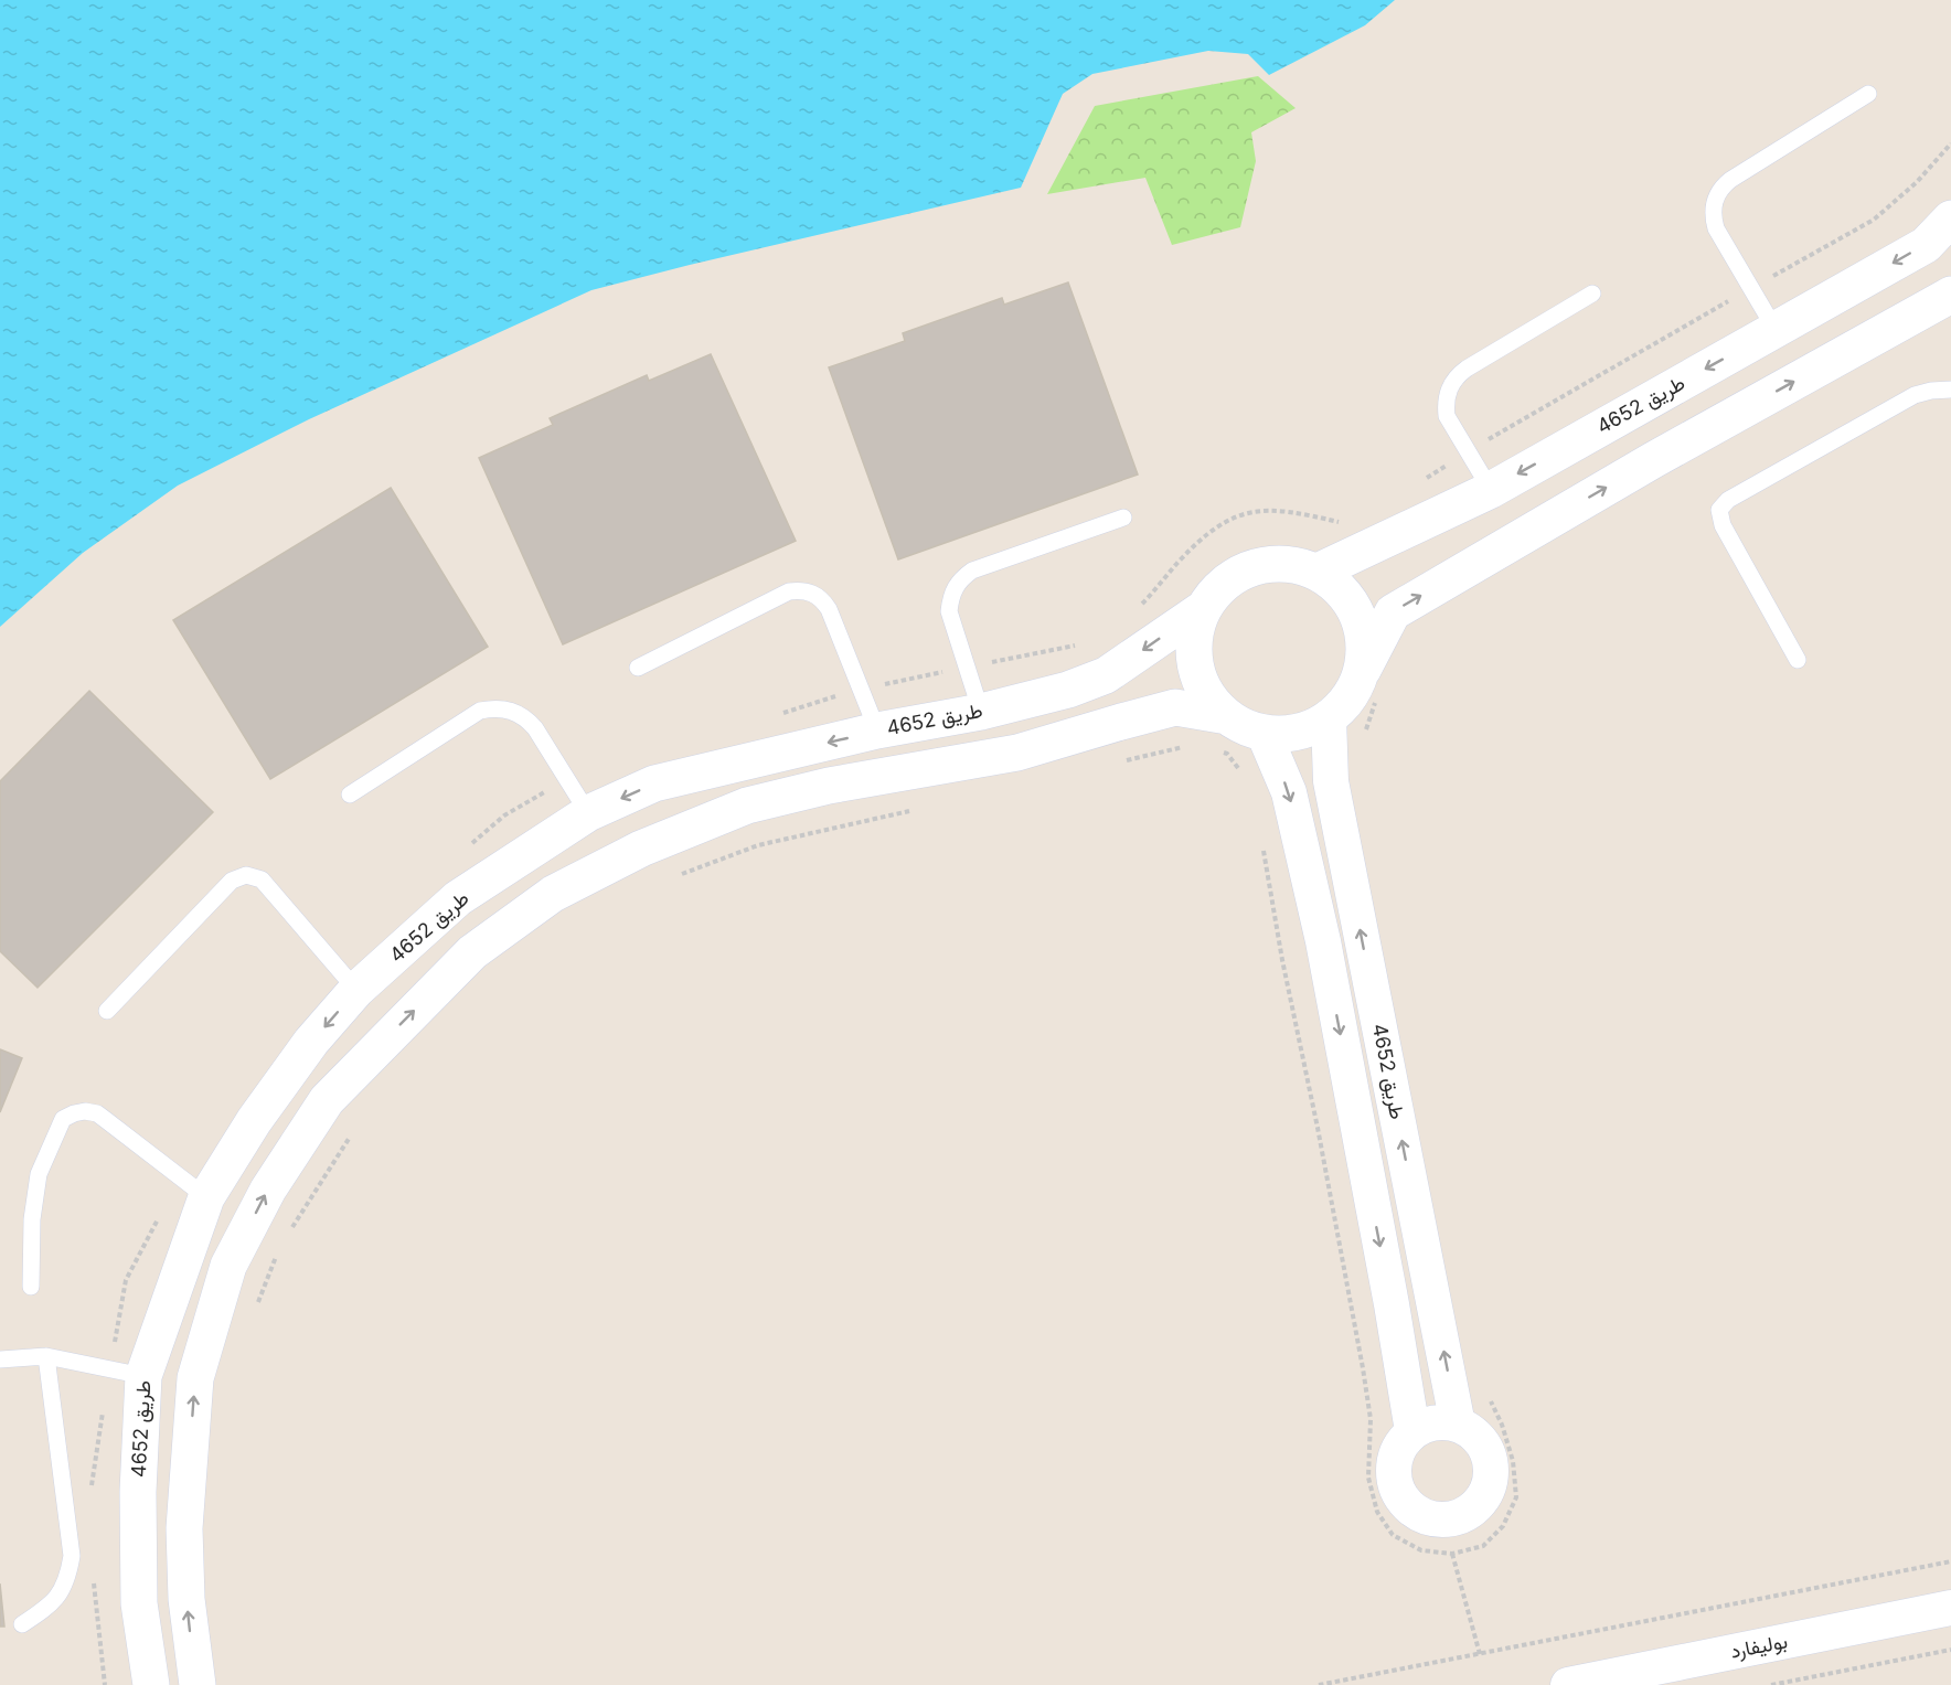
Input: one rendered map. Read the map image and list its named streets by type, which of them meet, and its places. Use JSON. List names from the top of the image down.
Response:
{
  "streets": {
    "street": ["طريق 4652", "بوليفارد"]
  }
}
